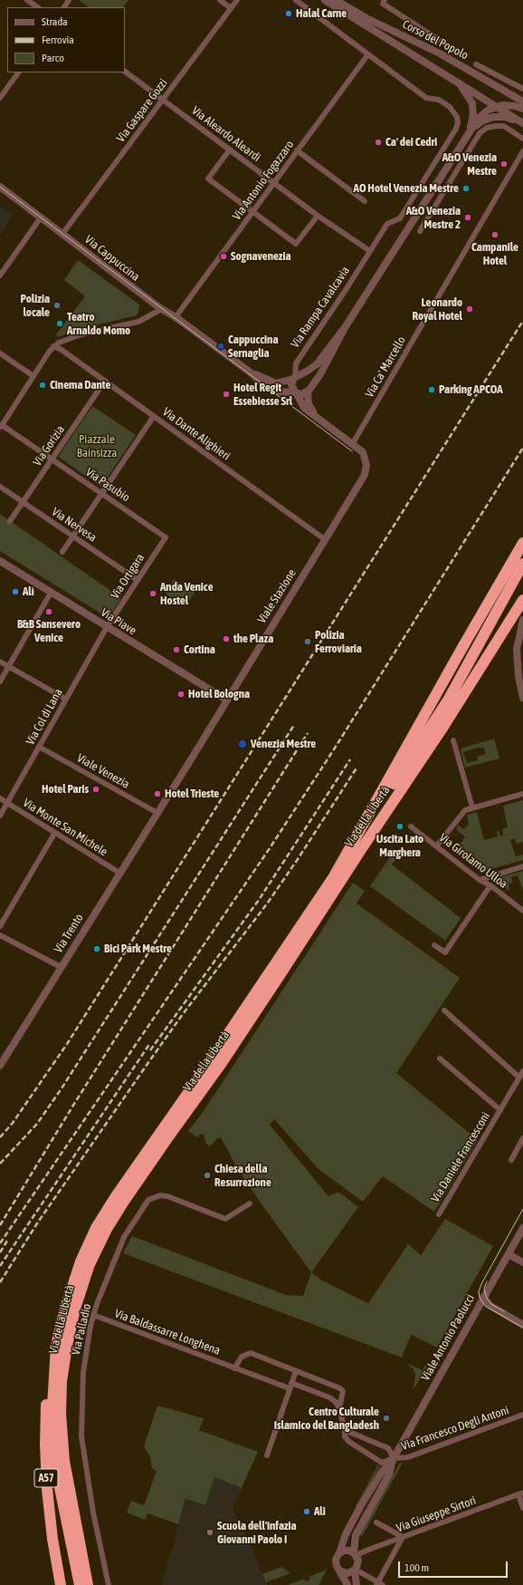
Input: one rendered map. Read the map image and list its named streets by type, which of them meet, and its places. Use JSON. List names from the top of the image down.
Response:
{
  "streets": {
    "highway": ["Via della Libertà", "A57"],
    "street": [
      "Corso del Popolo",
      "Via Gaspare Gozzi",
      "Via Aleardo Aleardi",
      "Via Antonio Fogazzaro",
      "Via Cappuccina",
      "Via Rampa Cavalcavia",
      "Via Ca' Marcello",
      "Via Dante Alighieri",
      "Via Gorizia",
      "Via Pasubio",
      "Via Nervesa",
      "Via Ortigara",
      "Viale Stazione",
      "Via Piave",
      "Via Col di Lana",
      "Viale Venezia",
      "Via Monte San Michele",
      "Via Girolamo Ulloa",
      "Via Trento",
      "Via Daniele Francesconi",
      "Via Palladio",
      "Via Baldassarre Longhena",
      "Viale Antonio Paolucci",
      "Via Francesco Degli Antoni",
      "Via Giuseppe Sirtori"
    ]
  },
  "crossings": [
    ["Via Gaspare Gozzi", "Via Aleardo Aleardi"],
    ["Via Gaspare Gozzi", "Via Cappuccina"],
    ["Via Aleardo Aleardi", "Via Antonio Fogazzaro"],
    ["Via Aleardo Aleardi", "Via Rampa Cavalcavia"],
    ["Via Antonio Fogazzaro", "Via Cappuccina"],
    ["Via Antonio Fogazzaro", "Via Rampa Cavalcavia"],
    ["Via Cappuccina", "Via Rampa Cavalcavia"],
    ["Via Ca' Marcello", "Viale Stazione"],
    ["Via Dante Alighieri", "Via Gorizia"],
    ["Via Dante Alighieri", "Viale Stazione"],
    ["Via Gorizia", "Via Pasubio"],
    ["Via Gorizia", "Via Nervesa"],
    ["Via Pasubio", "Via Ortigara"],
    ["Via Nervesa", "Via Ortigara"],
    ["Via Ortigara", "Via Piave"],
    ["Via Ortigara", "Via Col di Lana"],
    ["Viale Stazione", "Via Piave"],
    ["Viale Stazione", "Viale Venezia"],
    ["Viale Stazione", "Via Trento"],
    ["Via Piave", "Via Col di Lana"],
    ["Via Col di Lana", "Viale Venezia"],
    ["Via Col di Lana", "Via Monte San Michele"],
    ["Viale Venezia", "Via Trento"],
    ["Via della Libertà", "A57"],
    ["Via Monte San Michele", "Via Trento"],
    ["Via Palladio", "Via Baldassarre Longhena"],
    ["Viale Antonio Paolucci", "Via Francesco Degli Antoni"],
    ["Viale Antonio Paolucci", "Via Giuseppe Sirtori"]
  ],
  "parks": ["Piazzale Bainsizza"],
  "places": [
    "Halal Carne",
    "Ca' dei Cedri",
    "A&O Venezia Mestre",
    "AO Hotel Venezia Mestre",
    "A&O Venezia Mestre 2",
    "Campanile Hotel",
    "Sognavenezia",
    "Polizia locale",
    "Leonardo Royal Hotel",
    "Teatro Arnaldo Momo",
    "Cappuccina Sernaglia",
    "Cinema Dante",
    "Parking APCOA",
    "Hotel Regit Essebiesse Srl",
    "Alì",
    "Anda Venice Hostel",
    "B&B Sansevero Venice",
    "the Plaza",
    "Polizia Ferroviaria",
    "Cortina",
    "Hotel Bologna",
    "Venezia Mestre",
    "Hotel Paris",
    "Hotel Trieste",
    "Uscita Lato Marghera",
    "Bici Park Mestre",
    "Chiesa della Resurrezione",
    "Centro Culturale Islamico del Bangladesh",
    "Ali",
    "Scuola dell'infazia Giovanni Paolo I"
  ],
  "legend": ["Strada", "Ferrovia", "Parco"],
  "scale_bar": "100 m"
}
